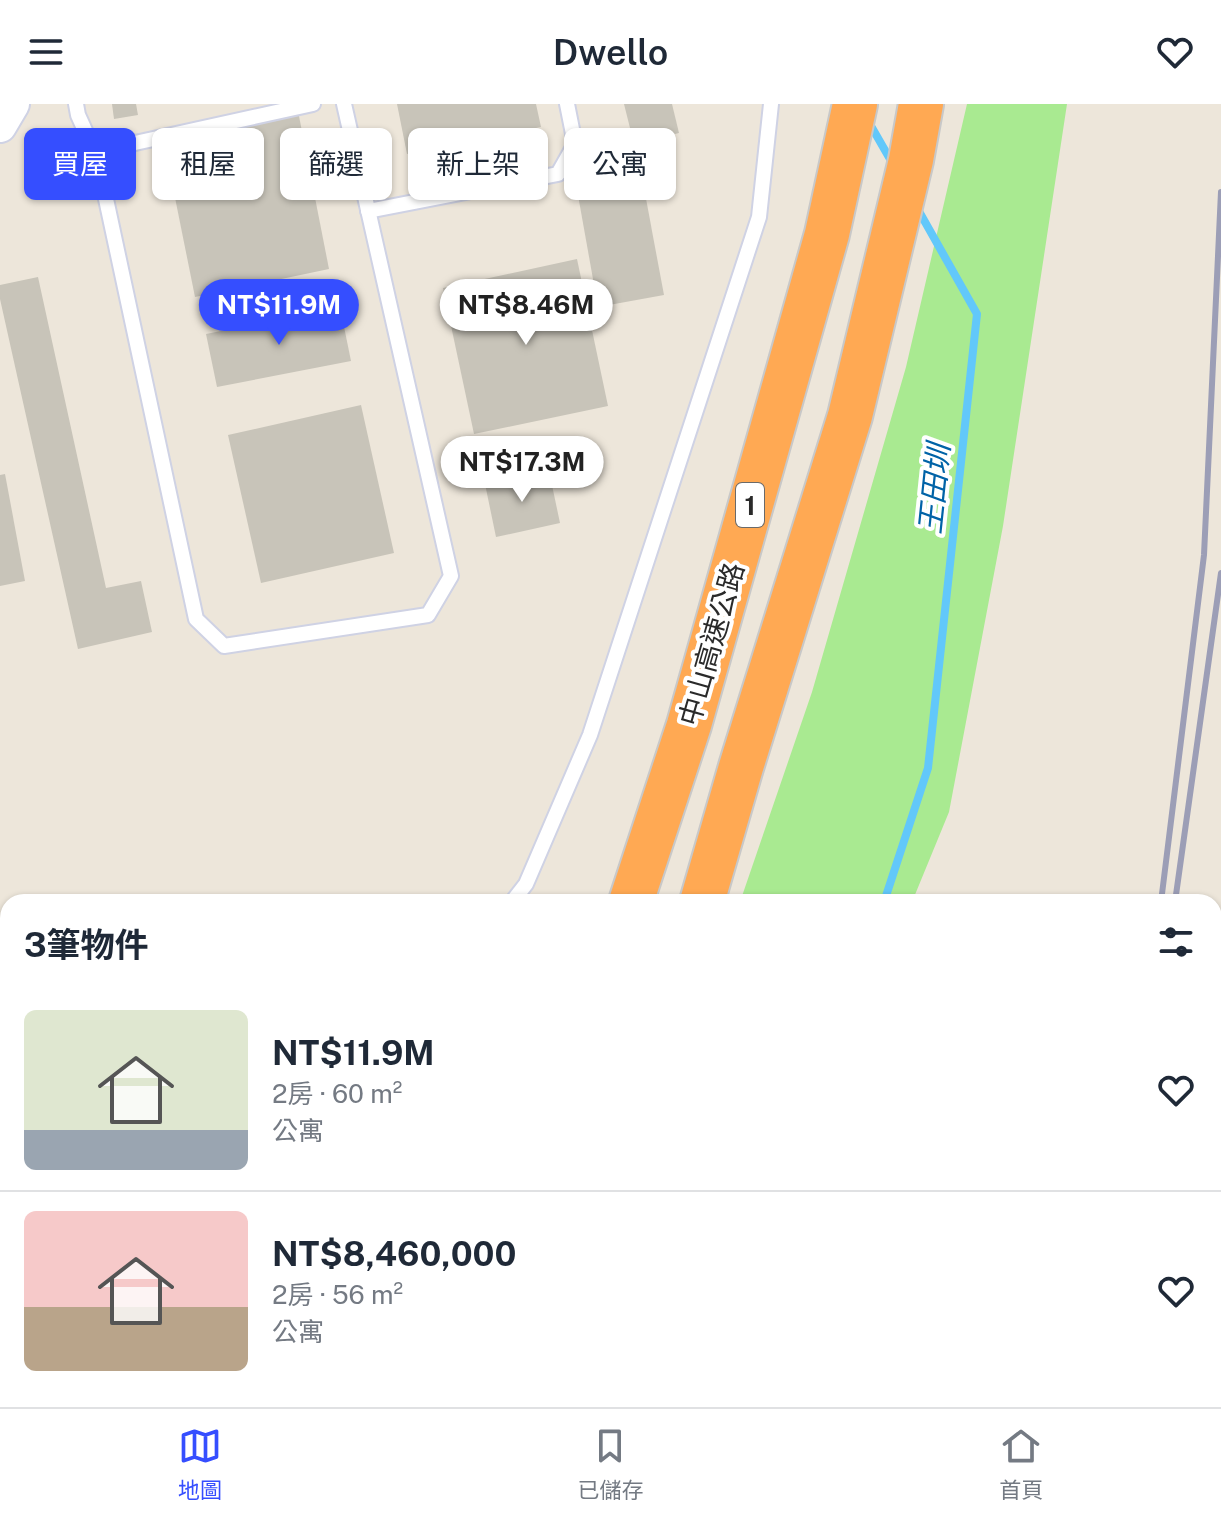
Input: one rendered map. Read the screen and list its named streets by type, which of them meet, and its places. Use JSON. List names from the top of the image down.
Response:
{
  "streets": {
    "highway": ["1", "中山高速公路"]
  },
  "water": ["王田圳"],
  "page": {
    "header": "Dwello",
    "chip": [
      "買屋",
      "租屋",
      "篩選",
      "新上架",
      "公寓"
    ],
    "price": ["NT$11.9M", "NT$8.46M", "NT$17.3M"],
    "heading": "3筆物件",
    "list": [
      {
        "name": "NT$11.9M",
        "note": "2房 · 60 m² · 公寓"
      },
      {
        "name": "NT$8,460,000",
        "note": "2房 · 56 m² · 公寓"
      }
    ],
    "tabs": ["地圖", "已儲存", "首頁"]
  }
}
